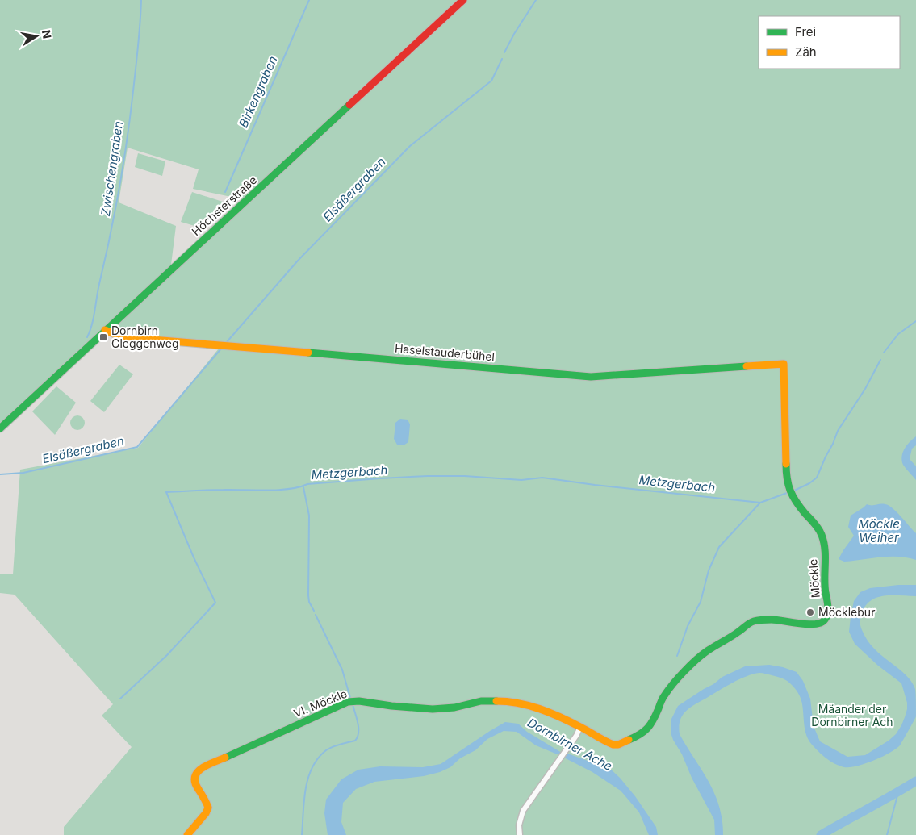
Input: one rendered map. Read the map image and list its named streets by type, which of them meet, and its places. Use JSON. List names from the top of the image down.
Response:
{
  "streets": {
    "street": [
      "Höchsterstraße",
      "Haselstauderbühel",
      "Möckle",
      "VI. Möckle"
    ]
  },
  "crossings": [
    ["Höchsterstraße", "Haselstauderbühel"],
    ["Haselstauderbühel", "Möckle"],
    ["Möckle", "VI. Möckle"]
  ],
  "water": [
    "Birkengraben",
    "Zwischengraben",
    "Elsäßergraben",
    "Metzgerbach",
    "Möckle Weiher",
    "Dornbirner Ache"
  ],
  "parks": ["Mäander der Dornbirner Ach"],
  "places": {
    "transit": ["Dornbirn Gleggenweg"],
    "other": ["Möcklebur"]
  },
  "legend": ["Frei", "Zäh"],
  "north": "right"
}
